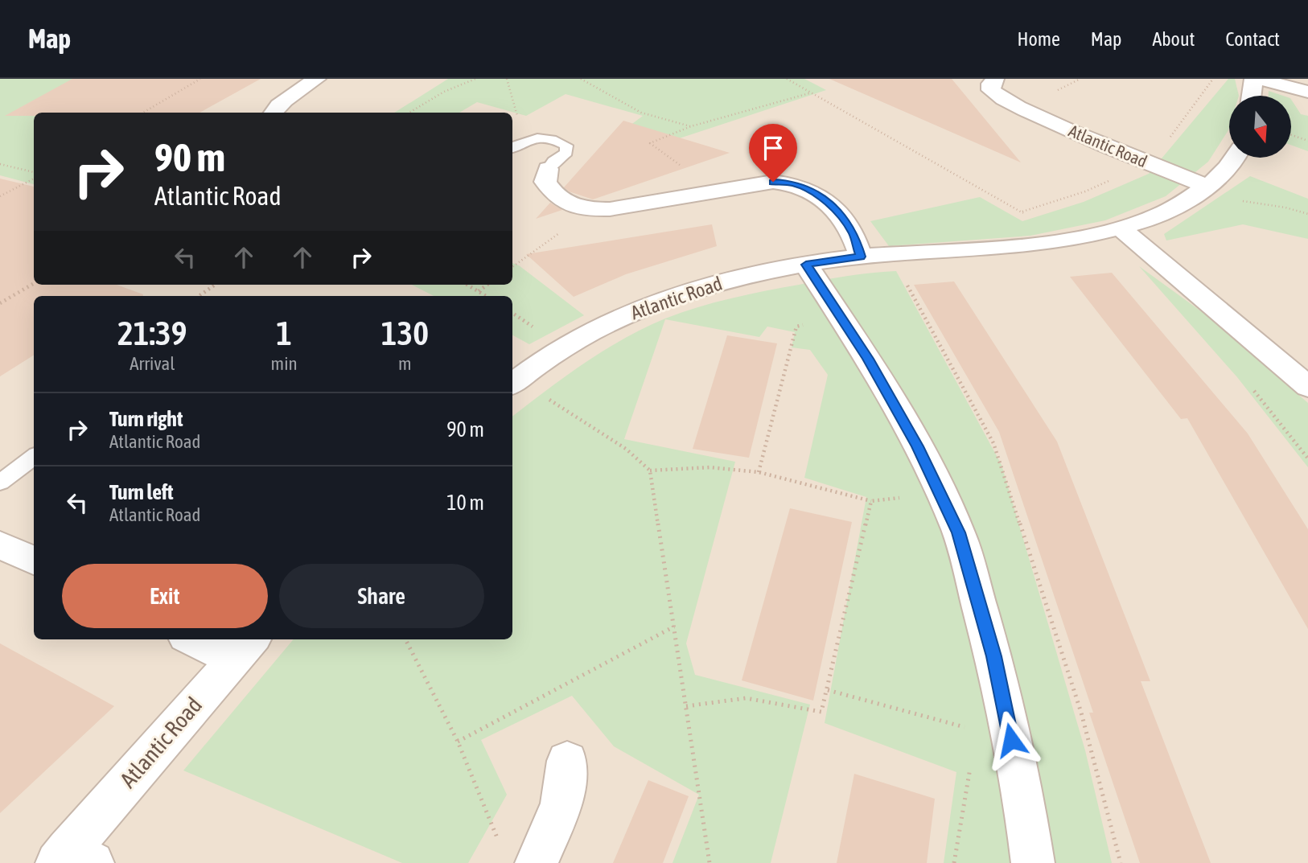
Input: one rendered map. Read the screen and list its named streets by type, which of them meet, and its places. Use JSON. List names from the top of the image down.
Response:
{
  "streets": {
    "street": ["Atlantic Road"]
  },
  "north": "bottom",
  "page": {
    "header": "Map",
    "nav": [
      "Home",
      "Map",
      "About",
      "Contact"
    ],
    "turn": ["90 m", "Atlantic Road"],
    "eta": [
      "21:39",
      "Arrival",
      "1",
      "min",
      "130",
      "m"
    ],
    "list": [
      {
        "name": "Turn right",
        "note": "Atlantic Road",
        "value": "90 m"
      },
      {
        "name": "Turn left",
        "note": "Atlantic Road",
        "value": "10 m"
      }
    ],
    "buttons": ["Exit", "Share"]
  }
}
